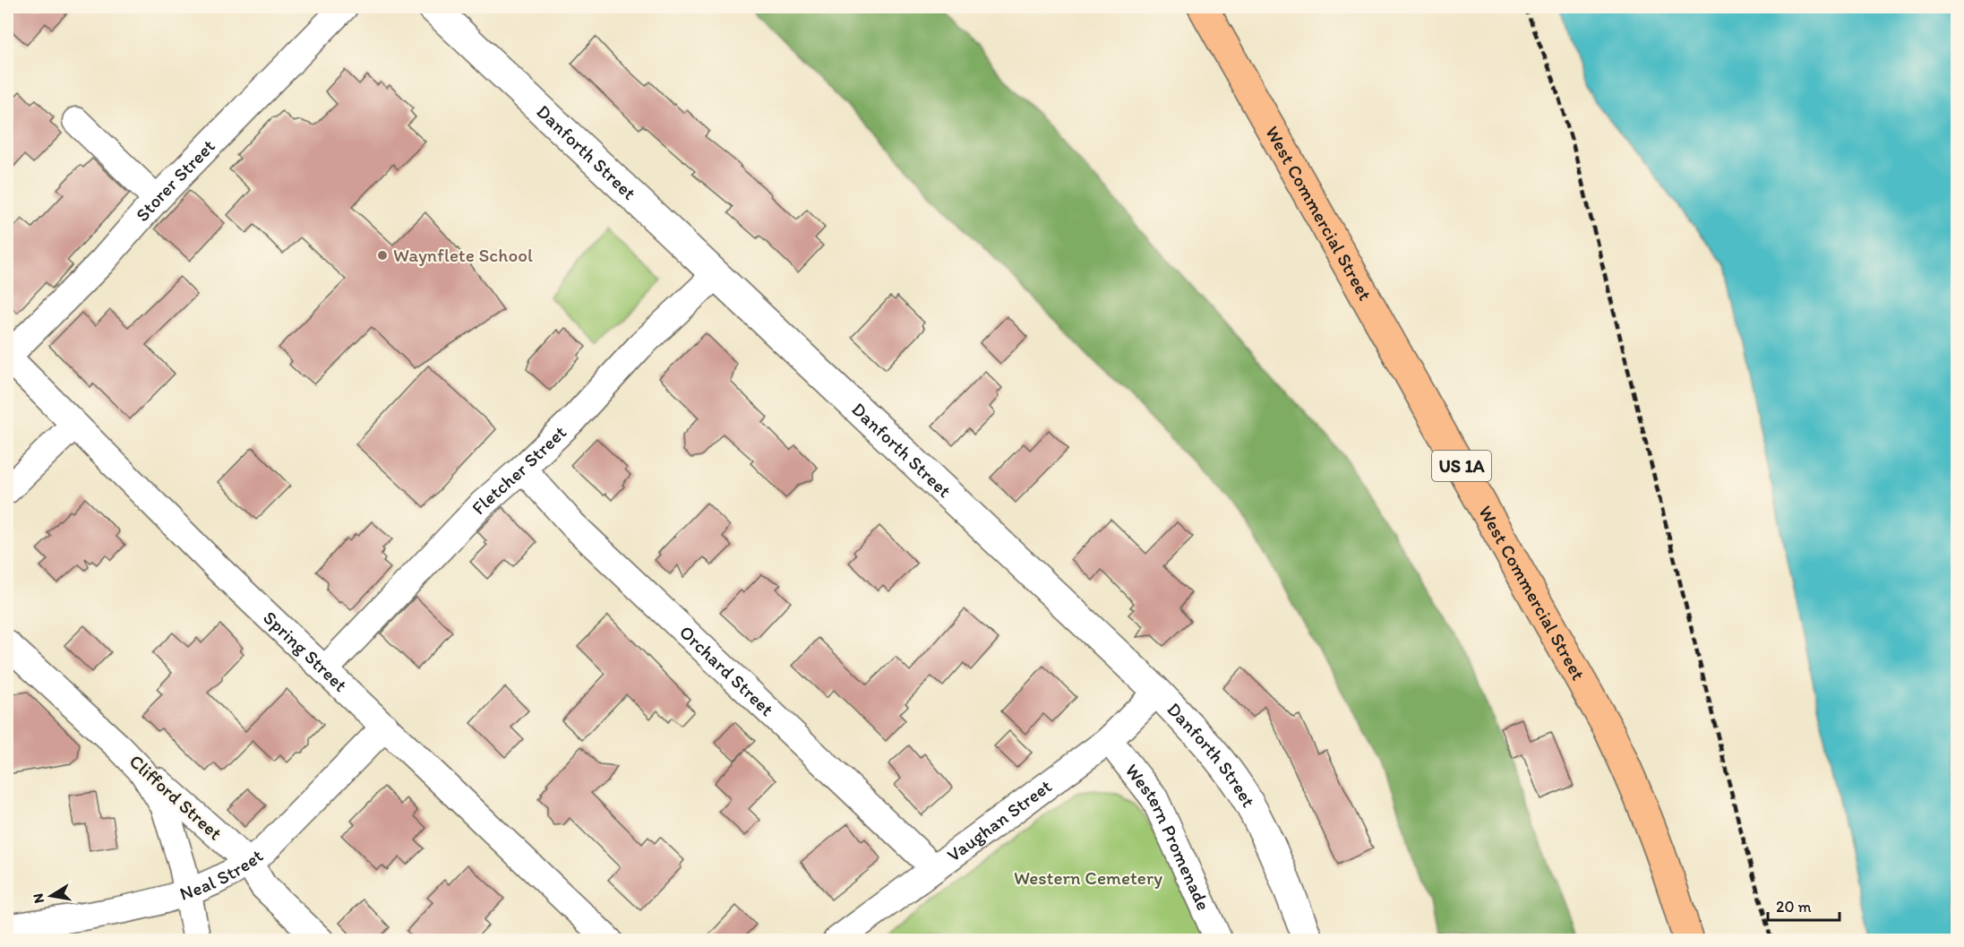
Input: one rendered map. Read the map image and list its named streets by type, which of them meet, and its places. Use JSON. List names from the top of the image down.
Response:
{
  "streets": {
    "main road": ["West Commercial Street", "US 1A"],
    "street": [
      "Danforth Street",
      "Storer Street",
      "Fletcher Street",
      "Spring Street",
      "Orchard Street",
      "Clifford Street",
      "Vaughan Street",
      "Western Promenade",
      "Neal Street"
    ]
  },
  "crossings": [
    ["Danforth Street", "Fletcher Street"],
    ["Danforth Street", "Vaughan Street"],
    ["Storer Street", "Spring Street"],
    ["Fletcher Street", "Spring Street"],
    ["Fletcher Street", "Orchard Street"],
    ["Spring Street", "Neal Street"],
    ["Orchard Street", "Vaughan Street"],
    ["Clifford Street", "Neal Street"],
    ["Vaughan Street", "Western Promenade"]
  ],
  "parks": ["Western Cemetery"],
  "places": ["Waynflete School"],
  "scale_bar": "20 m",
  "north": "left"
}
